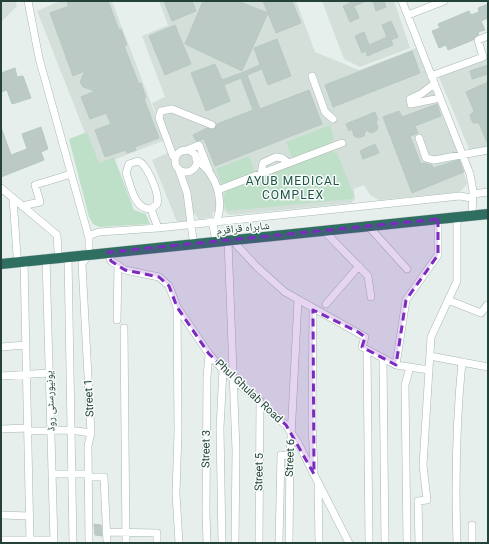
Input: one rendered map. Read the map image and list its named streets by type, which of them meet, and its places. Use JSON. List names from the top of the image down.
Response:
{
  "streets": {
    "highway": ["شاہراہ قراقرم"],
    "street": [
      "Phul Ghulab Road",
      "Street 1",
      "یونیورسٹی روڈ",
      "Street 3",
      "Street 6",
      "Street 5"
    ]
  },
  "crossings": [
    ["شاہراہ قراقرم", "Street 1"],
    ["شاہراہ قراقرم", "یونیورسٹی روڈ"],
    ["Phul Ghulab Road", "Street 3"],
    ["Phul Ghulab Road", "Street 6"],
    ["Phul Ghulab Road", "Street 5"]
  ],
  "districts": ["AYUB MEDICAL COMPLEX"]
}
